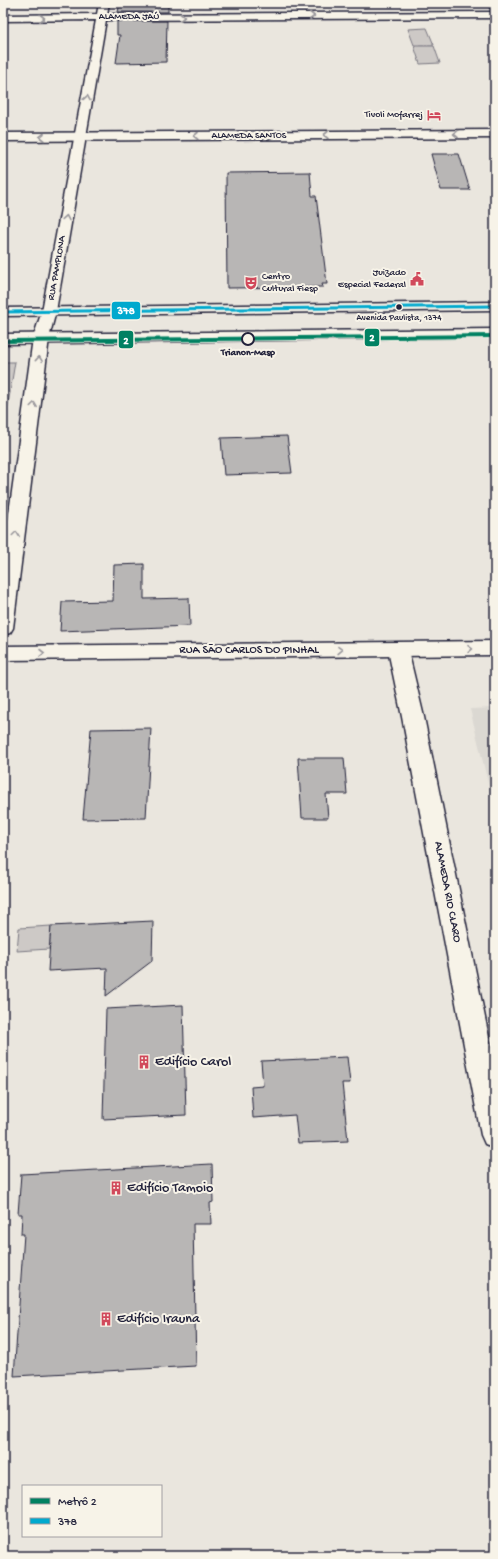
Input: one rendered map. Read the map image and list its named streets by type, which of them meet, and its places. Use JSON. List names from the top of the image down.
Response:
{
  "streets": {
    "street": [
      "ALAMEDA JAÚ",
      "ALAMEDA SANTOS",
      "RUA PAMPLONA",
      "RUA SÃO CARLOS DO PINHAL",
      "ALAMEDA RIO CLARO"
    ]
  },
  "crossings": [
    ["ALAMEDA JAÚ", "RUA PAMPLONA"],
    ["ALAMEDA SANTOS", "RUA PAMPLONA"],
    ["RUA SÃO CARLOS DO PINHAL", "ALAMEDA RIO CLARO"]
  ],
  "one_way": ["ALAMEDA JAÚ", "RUA PAMPLONA", "RUA SÃO CARLOS DO PINHAL"],
  "places": {
    "hotel": ["Tivoli Mofarrej"],
    "public building": ["Juizado Especial Federal"],
    "theatre": ["Centro Cultural Fiesp"],
    "other": ["Avenida Paulista, 1374", "Trianon-Masp"],
    "building": ["Edifício Carol", "Edifício Tamoio", "Edifício Irauna"]
  },
  "lines": ["transit line 378", "metro line 2"],
  "legend": ["Metrô 2", "378"]
}
